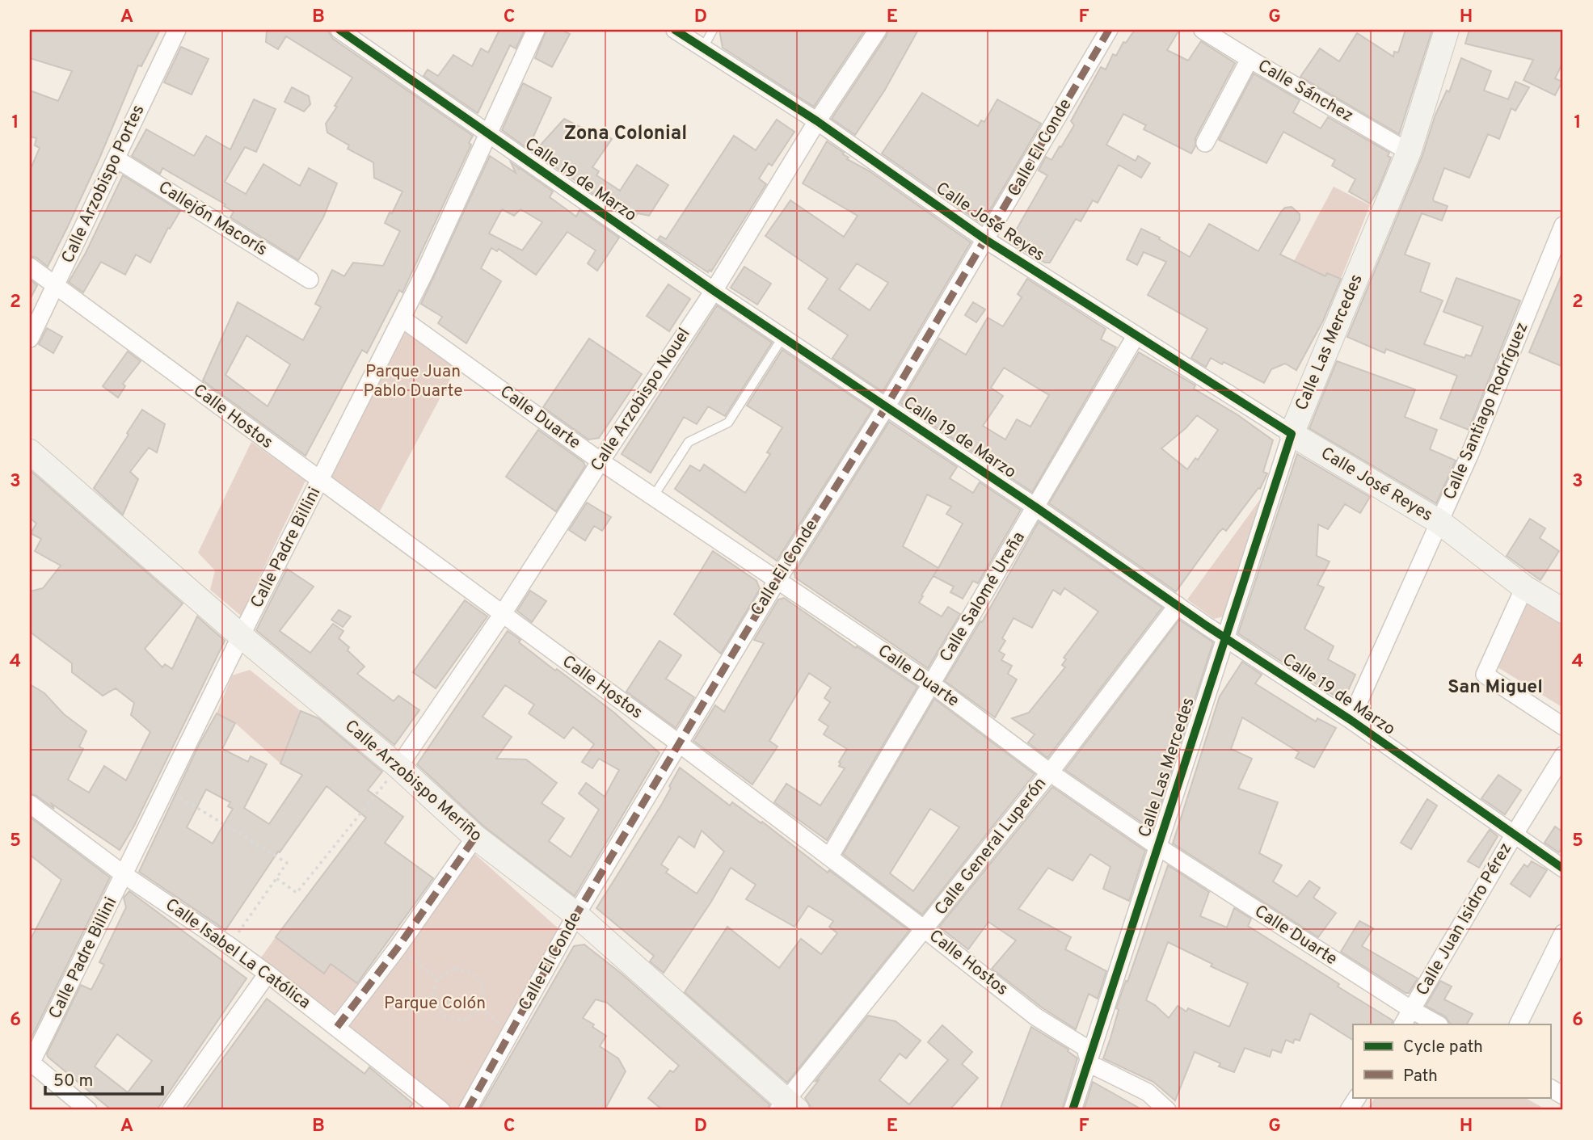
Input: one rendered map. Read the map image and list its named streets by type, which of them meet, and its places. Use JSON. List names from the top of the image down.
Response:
{
  "streets": {
    "street": [
      "Calle Sánchez",
      "Calle El Conde",
      "Calle 19 de Marzo",
      "Calle Arzobispo Portes",
      "Callejón Macorís",
      "Calle José Reyes",
      "Calle Las Mercedes",
      "Calle Arzobispo Nouel",
      "Calle Santiago Rodríguez",
      "Calle Hostos",
      "Calle Duarte",
      "Calle Padre Billini",
      "Calle Salomé Ureña",
      "Calle Arzobispo Meriño",
      "Calle General Luperón",
      "Calle Juan Isidro Pérez",
      "Calle Isabel La Católica"
    ]
  },
  "crossings": [
    ["Calle Sánchez", "Calle Las Mercedes"],
    ["Calle El Conde", "Calle 19 de Marzo"],
    ["Calle El Conde", "Calle José Reyes"],
    ["Calle El Conde", "Calle Hostos"],
    ["Calle El Conde", "Calle Duarte"],
    ["Calle El Conde", "Calle Arzobispo Meriño"],
    ["Calle 19 de Marzo", "Calle Las Mercedes"],
    ["Calle 19 de Marzo", "Calle Arzobispo Nouel"],
    ["Calle 19 de Marzo", "Calle Santiago Rodríguez"],
    ["Calle 19 de Marzo", "Calle Padre Billini"],
    ["Calle 19 de Marzo", "Calle Salomé Ureña"],
    ["Calle 19 de Marzo", "Calle General Luperón"],
    ["Calle 19 de Marzo", "Calle Juan Isidro Pérez"],
    ["Calle Arzobispo Portes", "Callejón Macorís"],
    ["Calle Arzobispo Portes", "Calle Hostos"],
    ["Calle José Reyes", "Calle Las Mercedes"],
    ["Calle José Reyes", "Calle Arzobispo Nouel"],
    ["Calle José Reyes", "Calle Santiago Rodríguez"],
    ["Calle José Reyes", "Calle Salomé Ureña"],
    ["Calle Las Mercedes", "Calle Hostos"],
    ["Calle Las Mercedes", "Calle Duarte"],
    ["Calle Arzobispo Nouel", "Calle Hostos"],
    ["Calle Arzobispo Nouel", "Calle Duarte"],
    ["Calle Arzobispo Nouel", "Calle Arzobispo Meriño"],
    ["Calle Hostos", "Calle Padre Billini"],
    ["Calle Hostos", "Calle Salomé Ureña"],
    ["Calle Hostos", "Calle General Luperón"],
    ["Calle Duarte", "Calle Padre Billini"],
    ["Calle Duarte", "Calle Salomé Ureña"],
    ["Calle Duarte", "Calle General Luperón"],
    ["Calle Duarte", "Calle Juan Isidro Pérez"],
    ["Calle Padre Billini", "Calle Arzobispo Meriño"],
    ["Calle Padre Billini", "Calle Isabel La Católica"],
    ["Calle Arzobispo Meriño", "Calle General Luperón"]
  ],
  "districts": ["Zona Colonial", "San Miguel"],
  "parks": ["Parque Juan Pablo Duarte", "Parque Colón"],
  "legend": ["Cycle path", "Path"],
  "scale_bar": "50 m",
  "grid": {
    "columns": [
      "A",
      "B",
      "C",
      "D",
      "E",
      "F",
      "G",
      "H"
    ],
    "rows": [
      "1",
      "2",
      "3",
      "4",
      "5",
      "6"
    ]
  }
}
